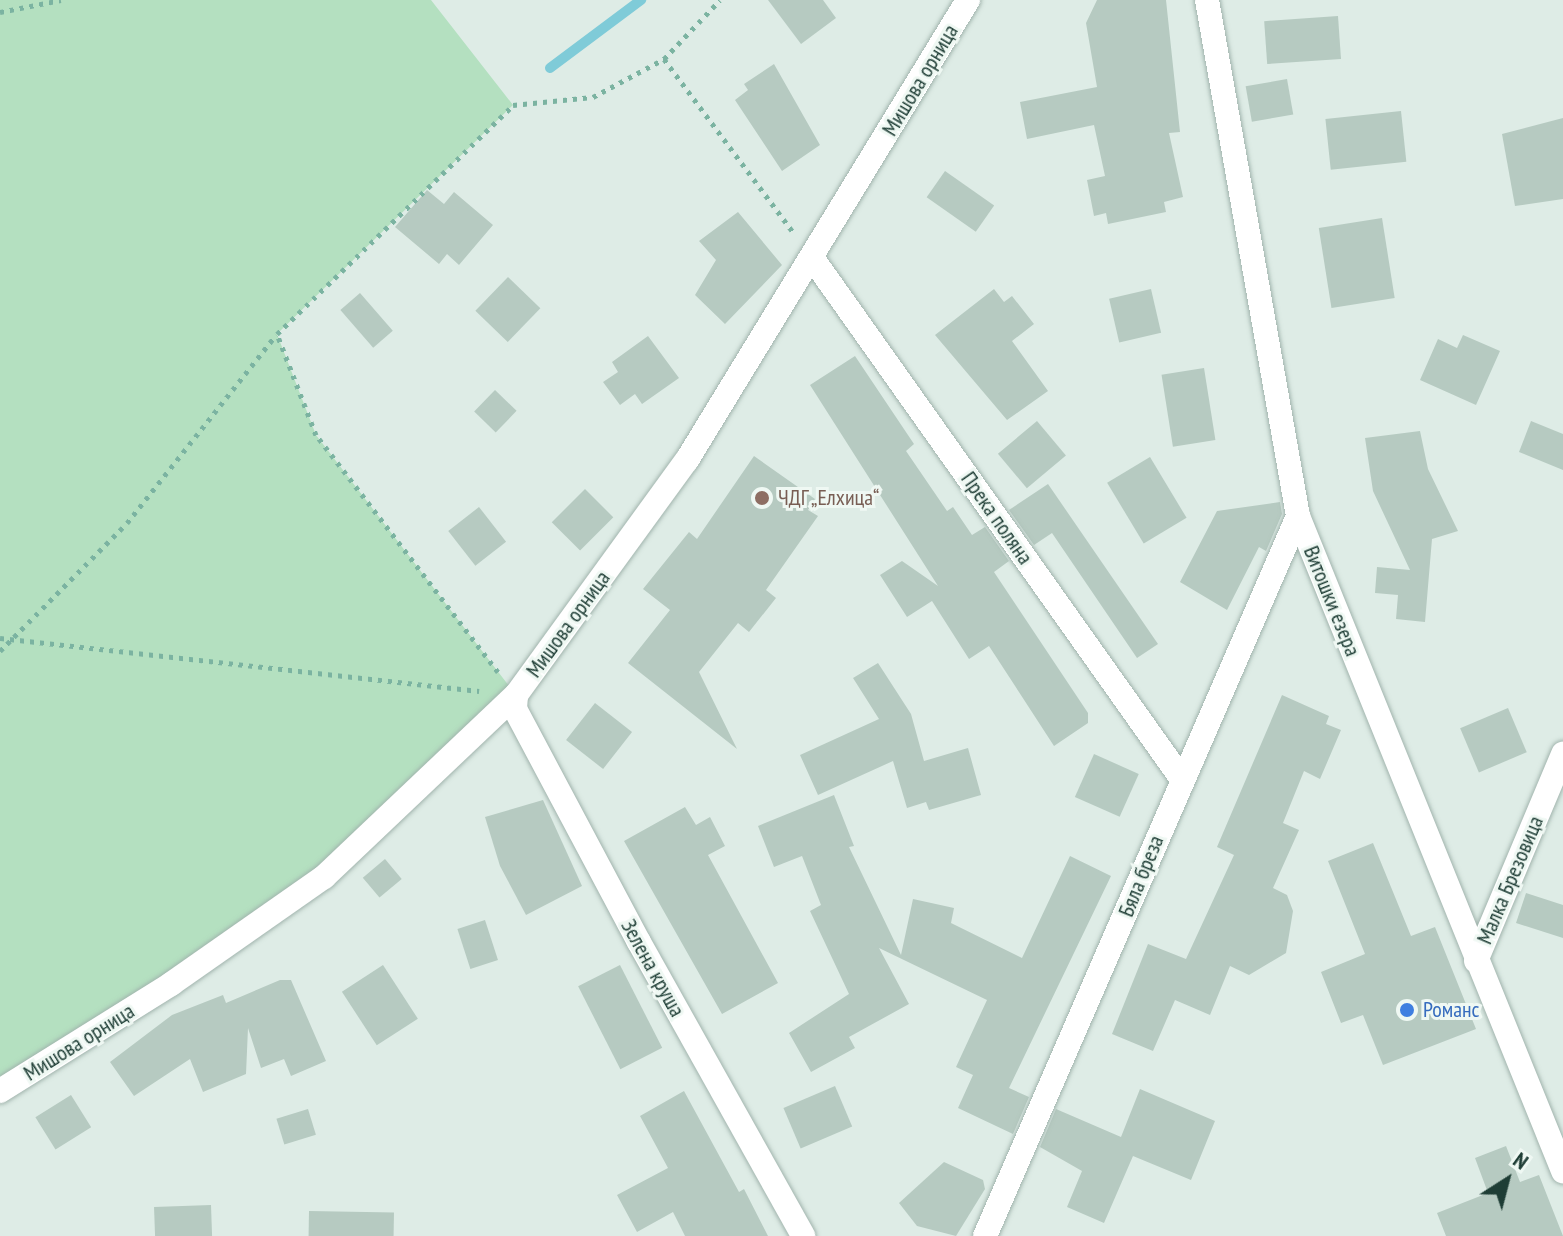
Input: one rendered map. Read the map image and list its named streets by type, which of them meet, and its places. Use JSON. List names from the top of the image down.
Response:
{
  "streets": {
    "street": [
      "Мишова орница",
      "Прека поляна",
      "Витошки езера",
      "Бяла бреза",
      "Малка Брезовица",
      "Зелена круша"
    ]
  },
  "crossings": [
    ["Мишова орница", "Прека поляна"],
    ["Мишова орница", "Зелена круша"],
    ["Прека поляна", "Бяла бреза"],
    ["Витошки езера", "Бяла бреза"],
    ["Витошки езера", "Малка Брезовица"]
  ],
  "places": ["ЧДГ „Елхица“", "Романс"],
  "north": "top right"
}
